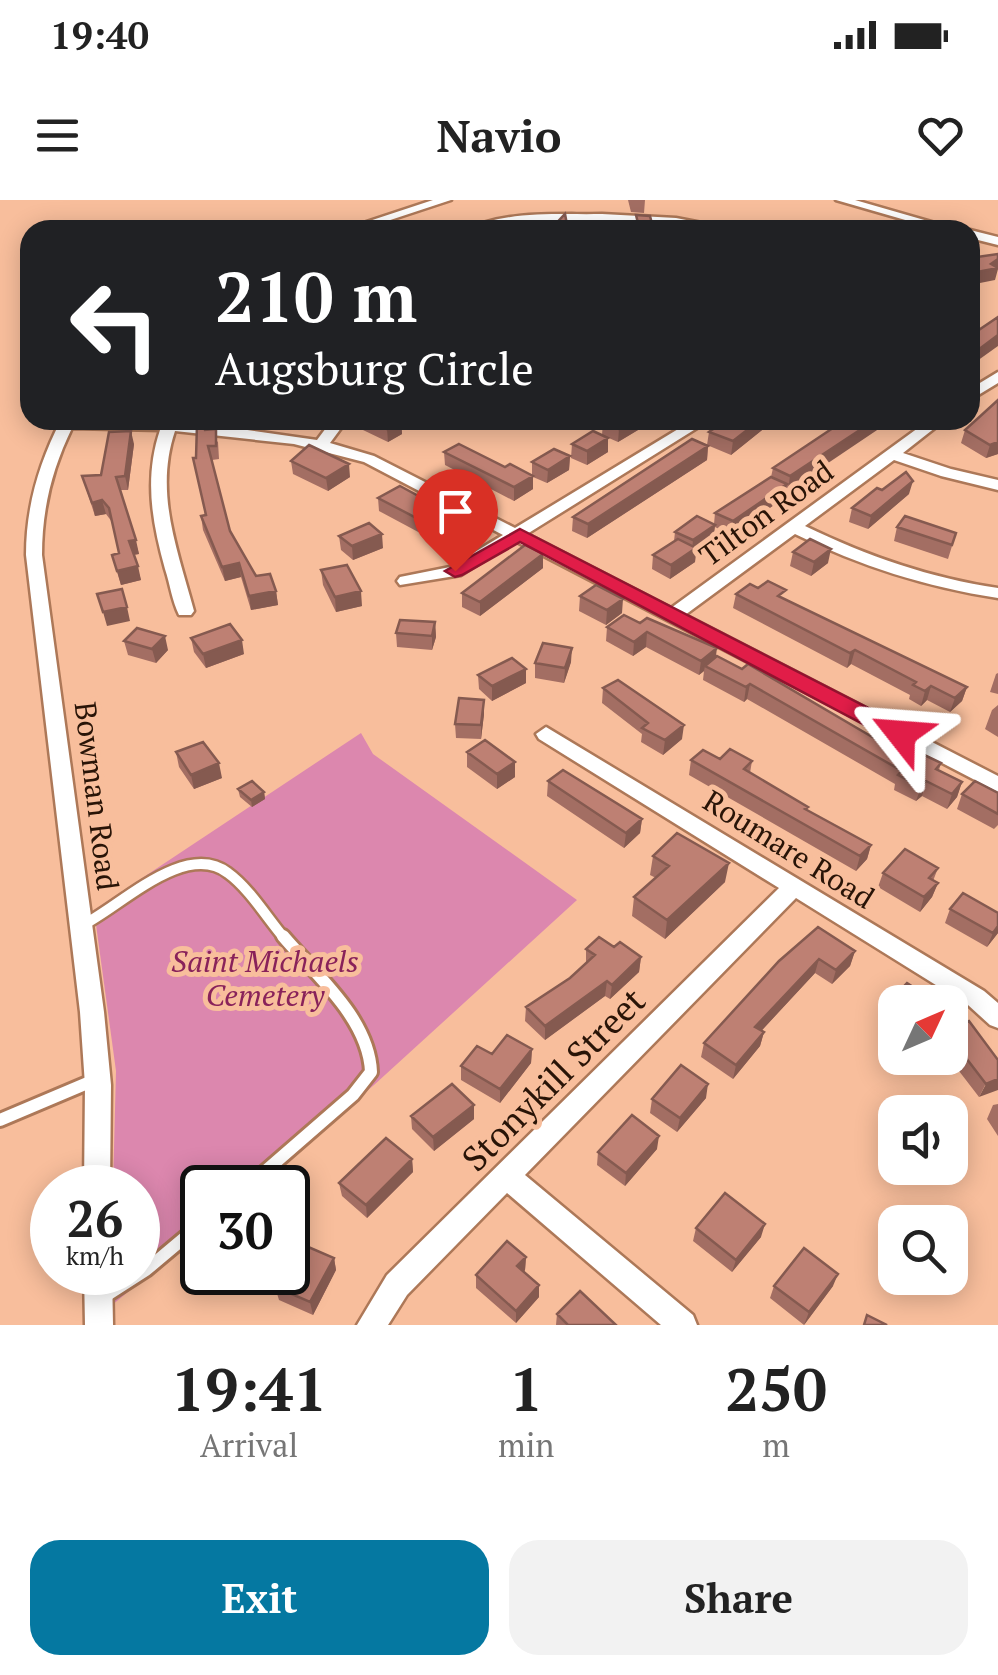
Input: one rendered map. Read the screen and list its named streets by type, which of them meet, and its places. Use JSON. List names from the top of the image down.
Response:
{
  "streets": {
    "street": [
      "Tilton Road",
      "Bowman Road",
      "Roumare Road",
      "Stonykill Street"
    ]
  },
  "crossings": [
    ["Roumare Road", "Stonykill Street"]
  ],
  "parks": ["Saint Michaels Cemetery"],
  "north": "top right",
  "page": {
    "status": "19:40",
    "header": "Navio",
    "turn": ["210 m", "Augsburg Circle"],
    "speed": "26 km/h",
    "limit": "30",
    "eta": [
      "19:41",
      "Arrival",
      "1",
      "min",
      "250",
      "m"
    ],
    "buttons": ["Exit", "Share"]
  }
}
